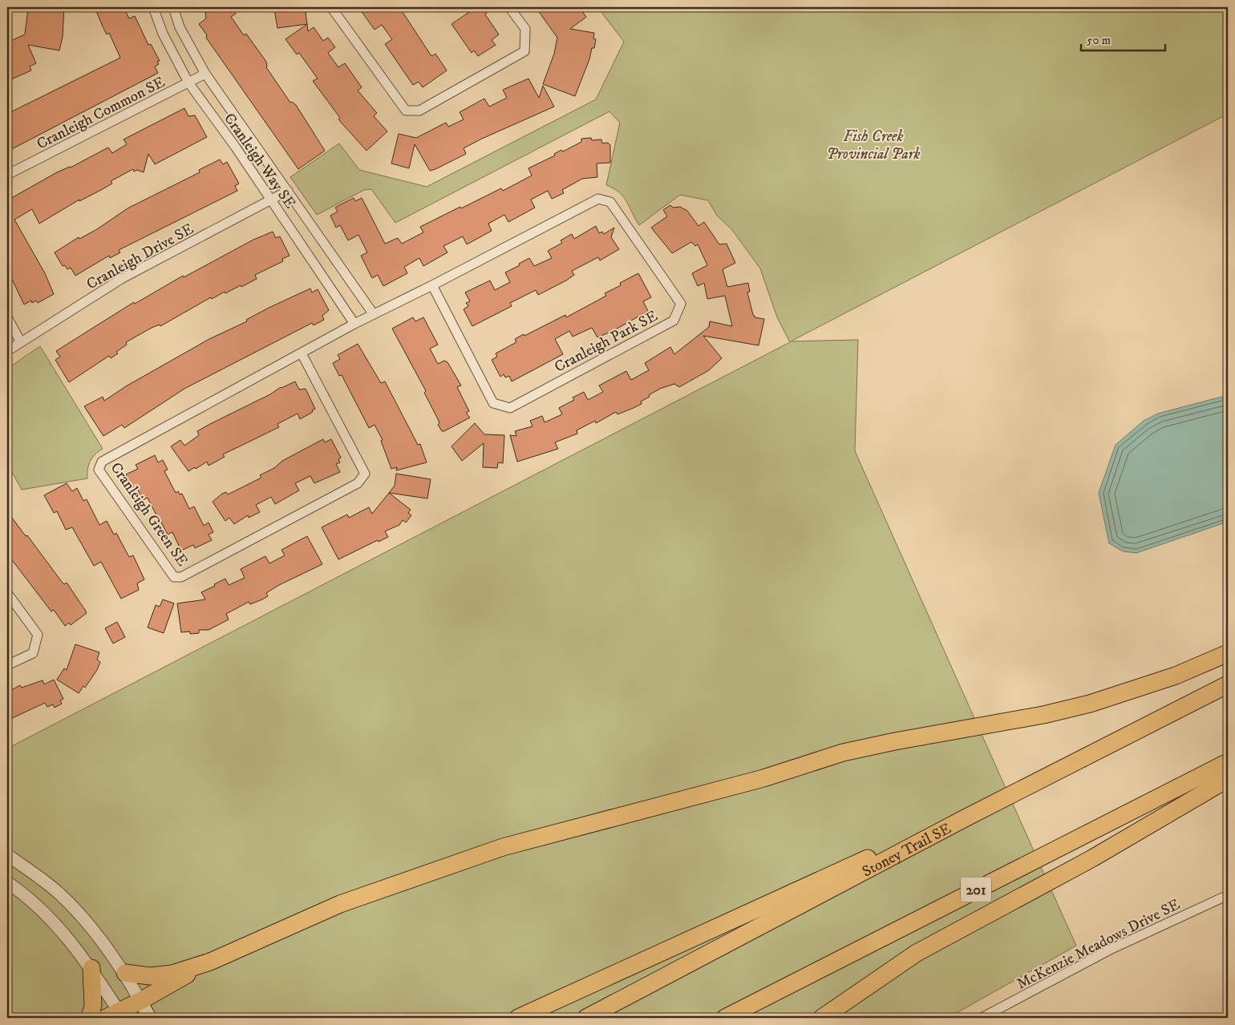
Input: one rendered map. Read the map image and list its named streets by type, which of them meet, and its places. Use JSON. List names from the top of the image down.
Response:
{
  "streets": {
    "highway": ["Stoney Trail SE", "201"],
    "street": [
      "Cranleigh Common SE",
      "Cranleigh Way SE",
      "Cranleigh Drive SE",
      "Cranleigh Park SE",
      "Cranleigh Green SE",
      "McKenzie Meadows Drive SE"
    ]
  },
  "crossings": [
    ["Cranleigh Common SE", "Cranleigh Way SE"],
    ["Cranleigh Way SE", "Cranleigh Drive SE"],
    ["Cranleigh Way SE", "Cranleigh Park SE"],
    ["Cranleigh Way SE", "Cranleigh Green SE"],
    ["Cranleigh Park SE", "Cranleigh Green SE"]
  ],
  "parks": ["Fish Creek Provincial Park"],
  "scale_bar": "50 m"
}
